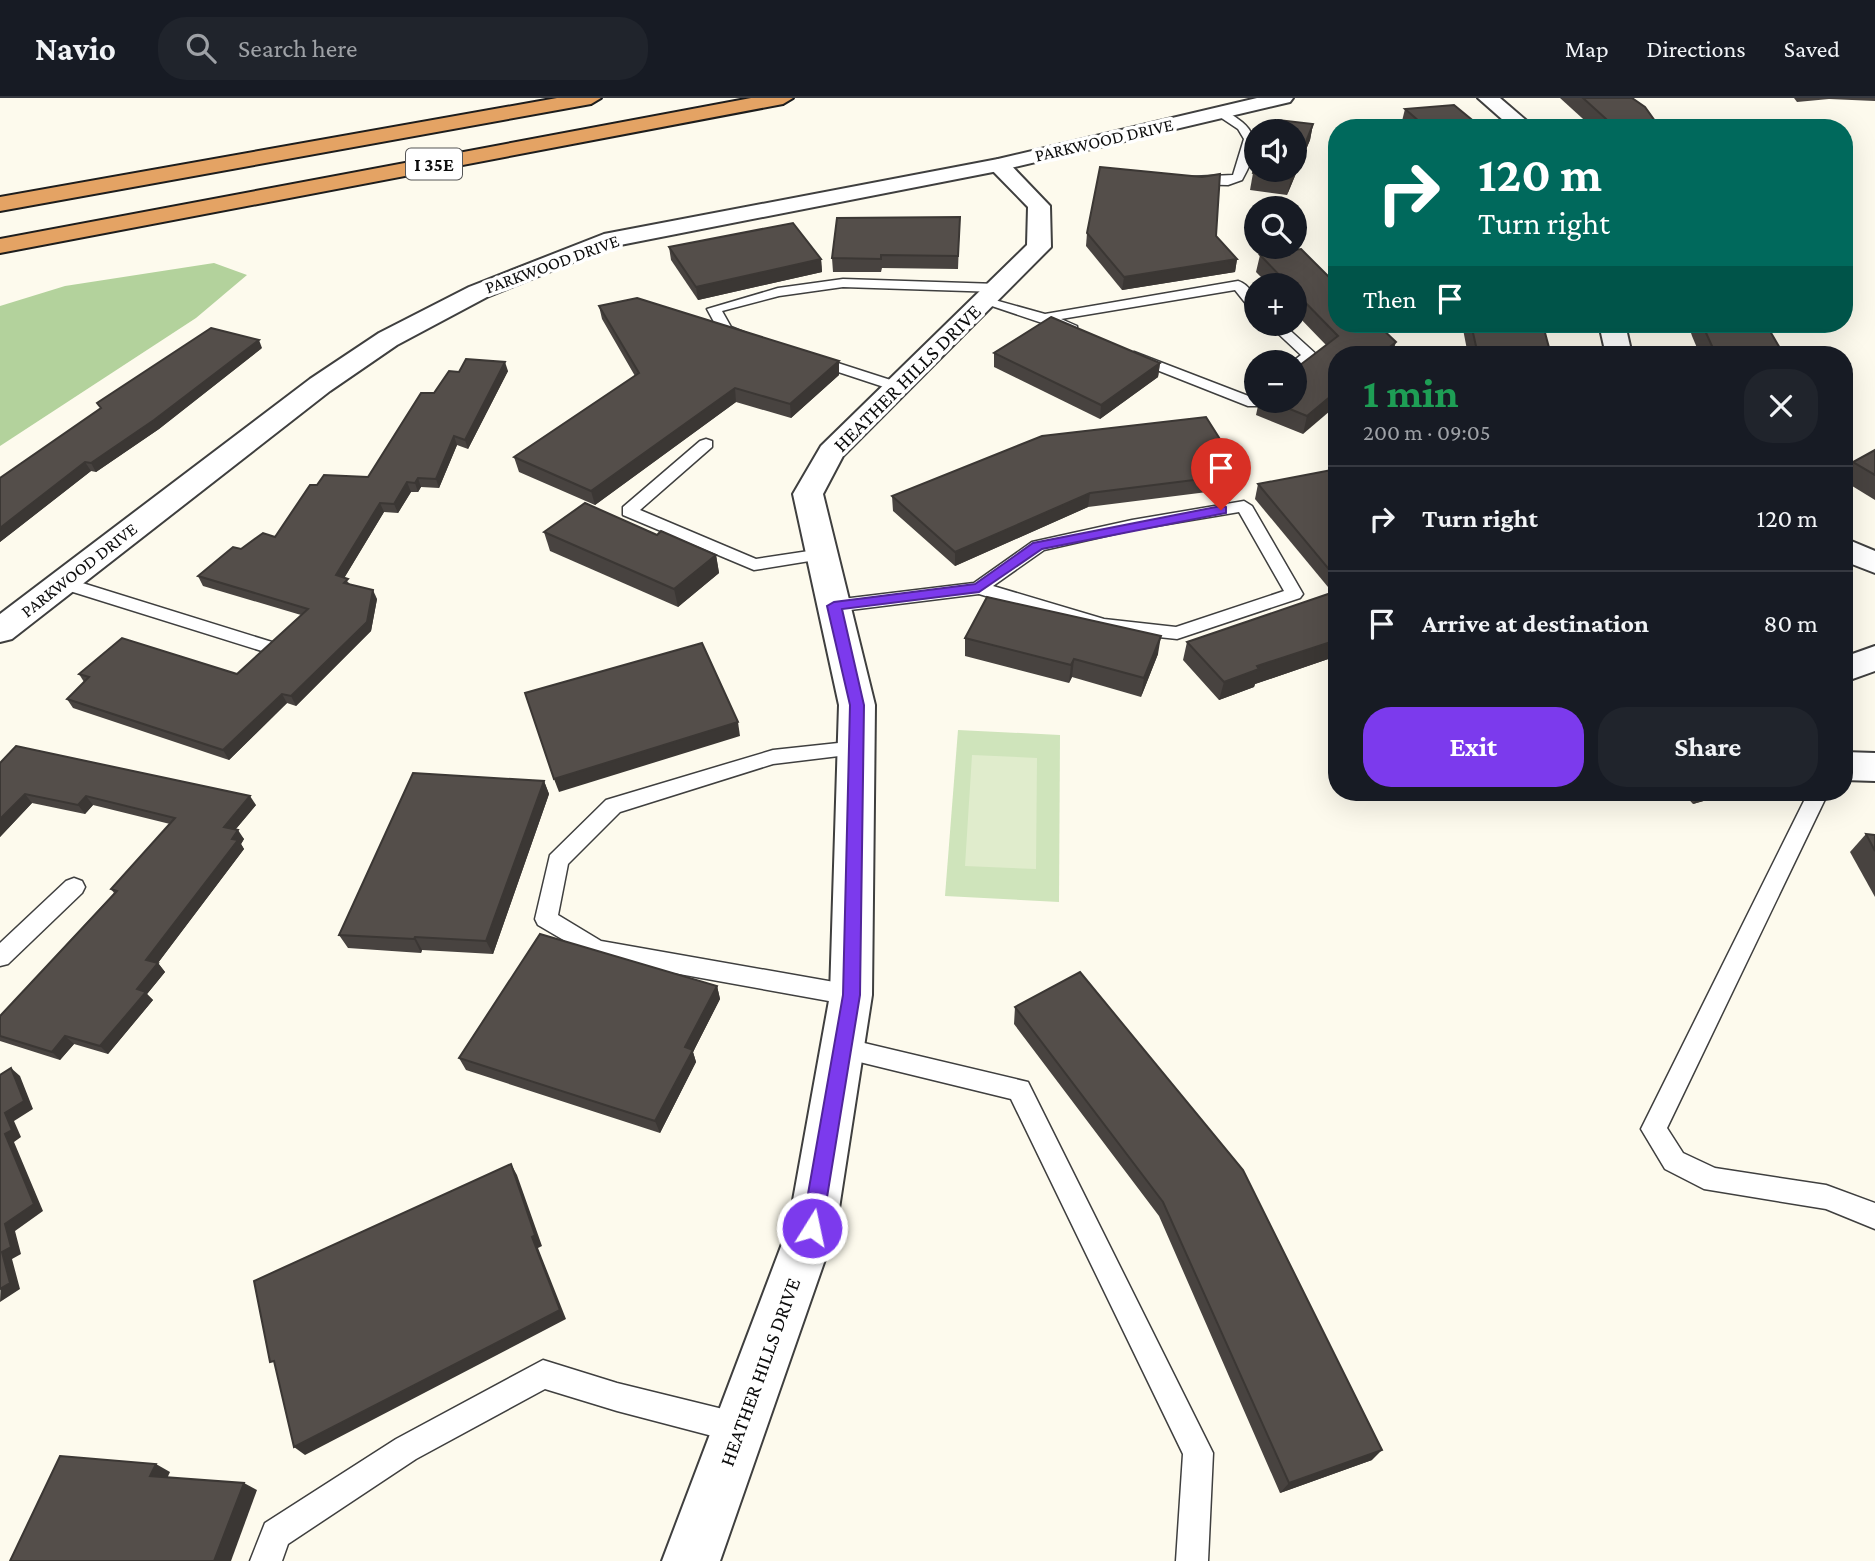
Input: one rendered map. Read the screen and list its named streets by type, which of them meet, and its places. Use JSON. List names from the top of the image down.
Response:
{
  "streets": {
    "highway": ["I 35E"],
    "street": ["PARKWOOD DRIVE", "HEATHER HILLS DRIVE"]
  },
  "crossings": [
    ["PARKWOOD DRIVE", "HEATHER HILLS DRIVE"]
  ],
  "page": {
    "header": "Navio",
    "search": "Search here",
    "nav": ["Map", "Directions", "Saved"],
    "map_buttons": ["+", "−"],
    "turn": ["120 m", "Turn right"],
    "then": "Then",
    "heading": ["1 min", "200 m · 09:05"],
    "list": [
      {
        "name": "Turn right",
        "value": "120 m"
      },
      {
        "name": "Arrive at destination",
        "value": "80 m"
      }
    ],
    "buttons": ["Exit", "Share"]
  }
}
